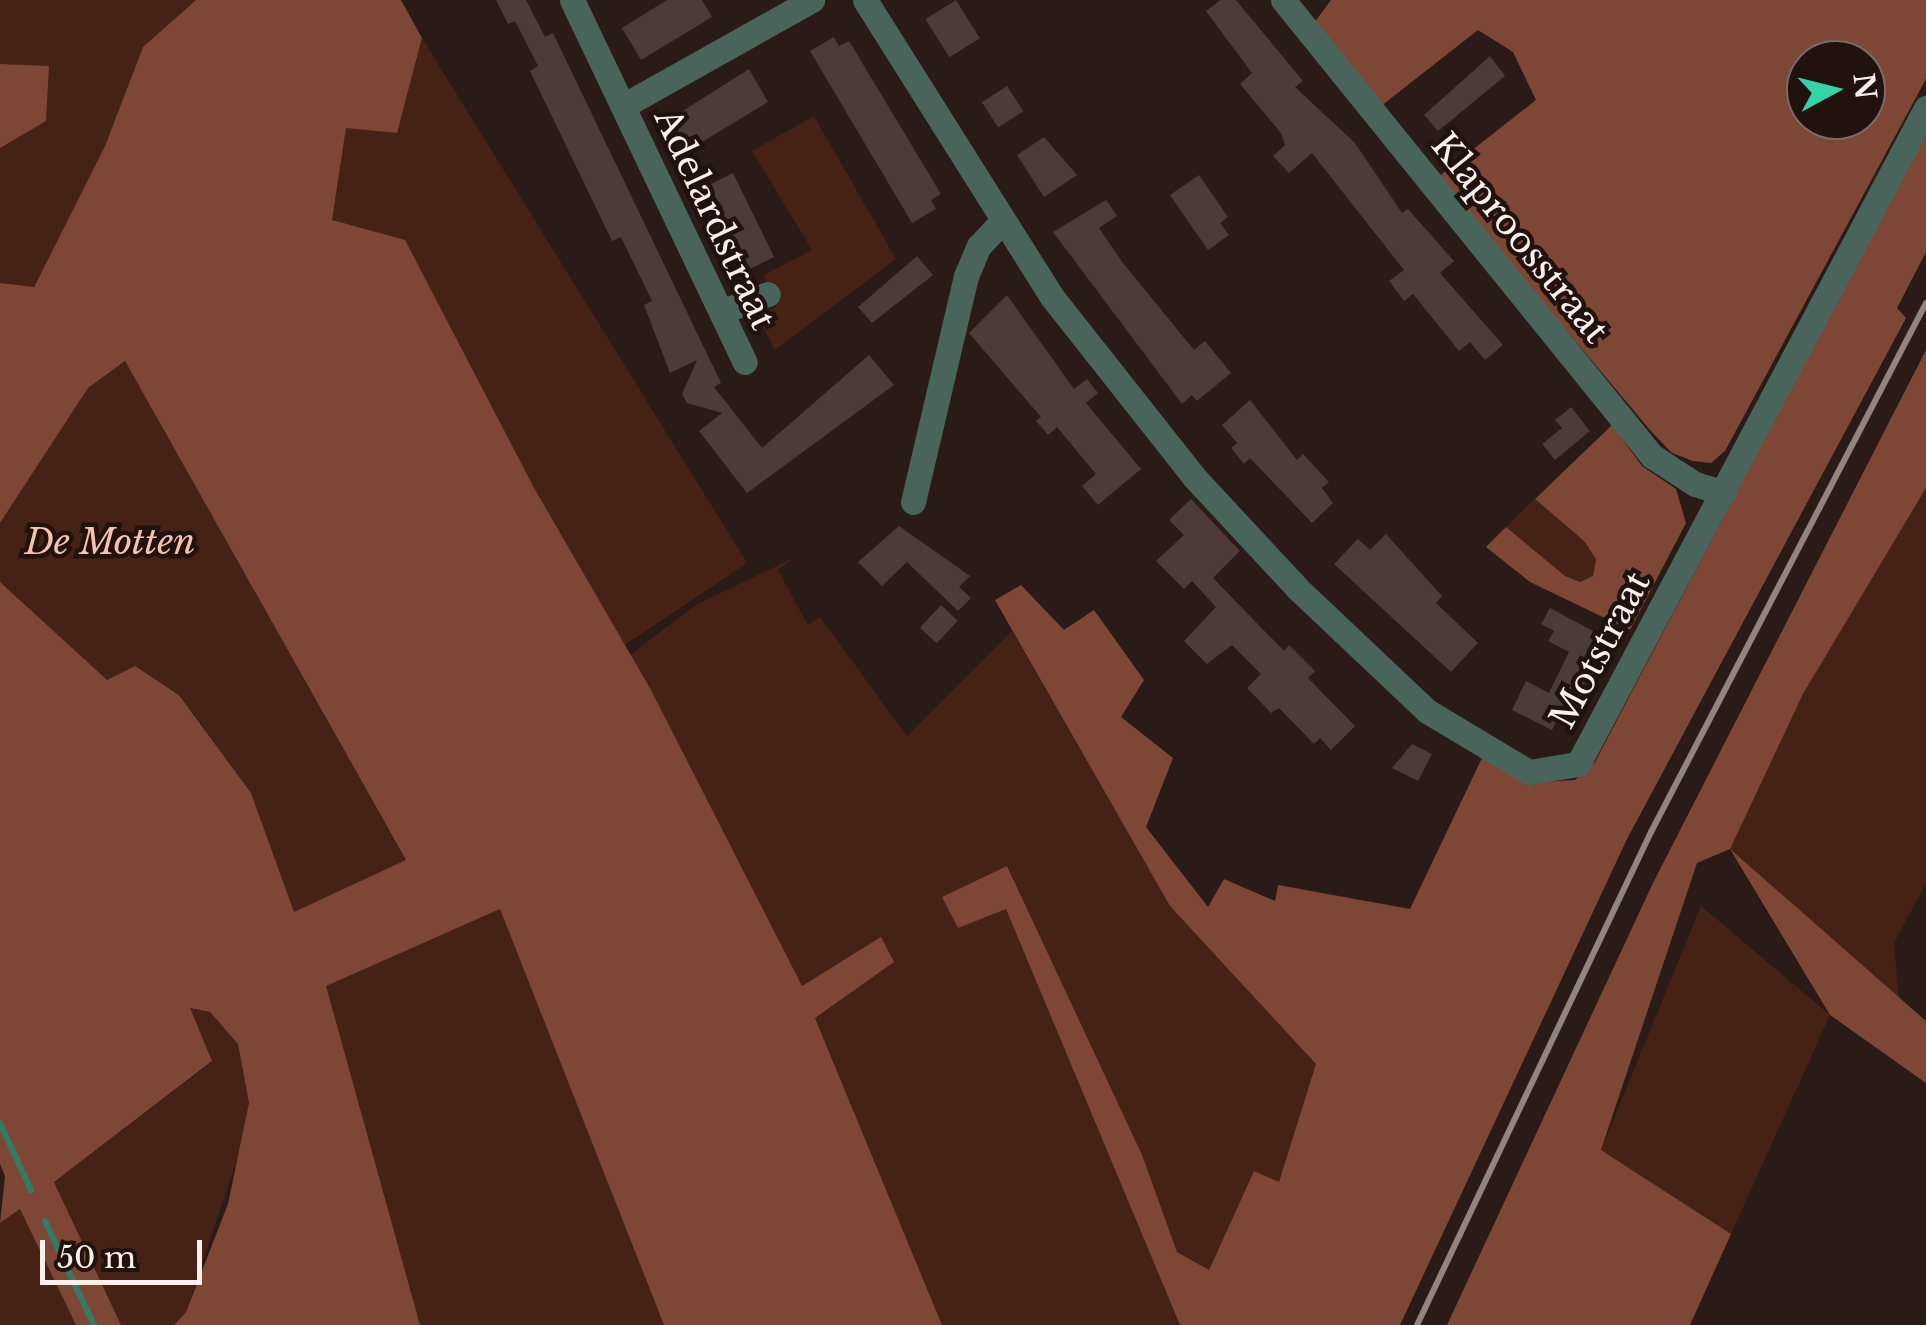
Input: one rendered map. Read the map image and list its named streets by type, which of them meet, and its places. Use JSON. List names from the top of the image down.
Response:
{
  "streets": {
    "street": ["Adelardstraat", "Klaproosstraat", "Motstraat"]
  },
  "crossings": [
    ["Klaproosstraat", "Motstraat"]
  ],
  "parks": ["De Motten"],
  "scale_bar": "50 m",
  "north": "right"
}
